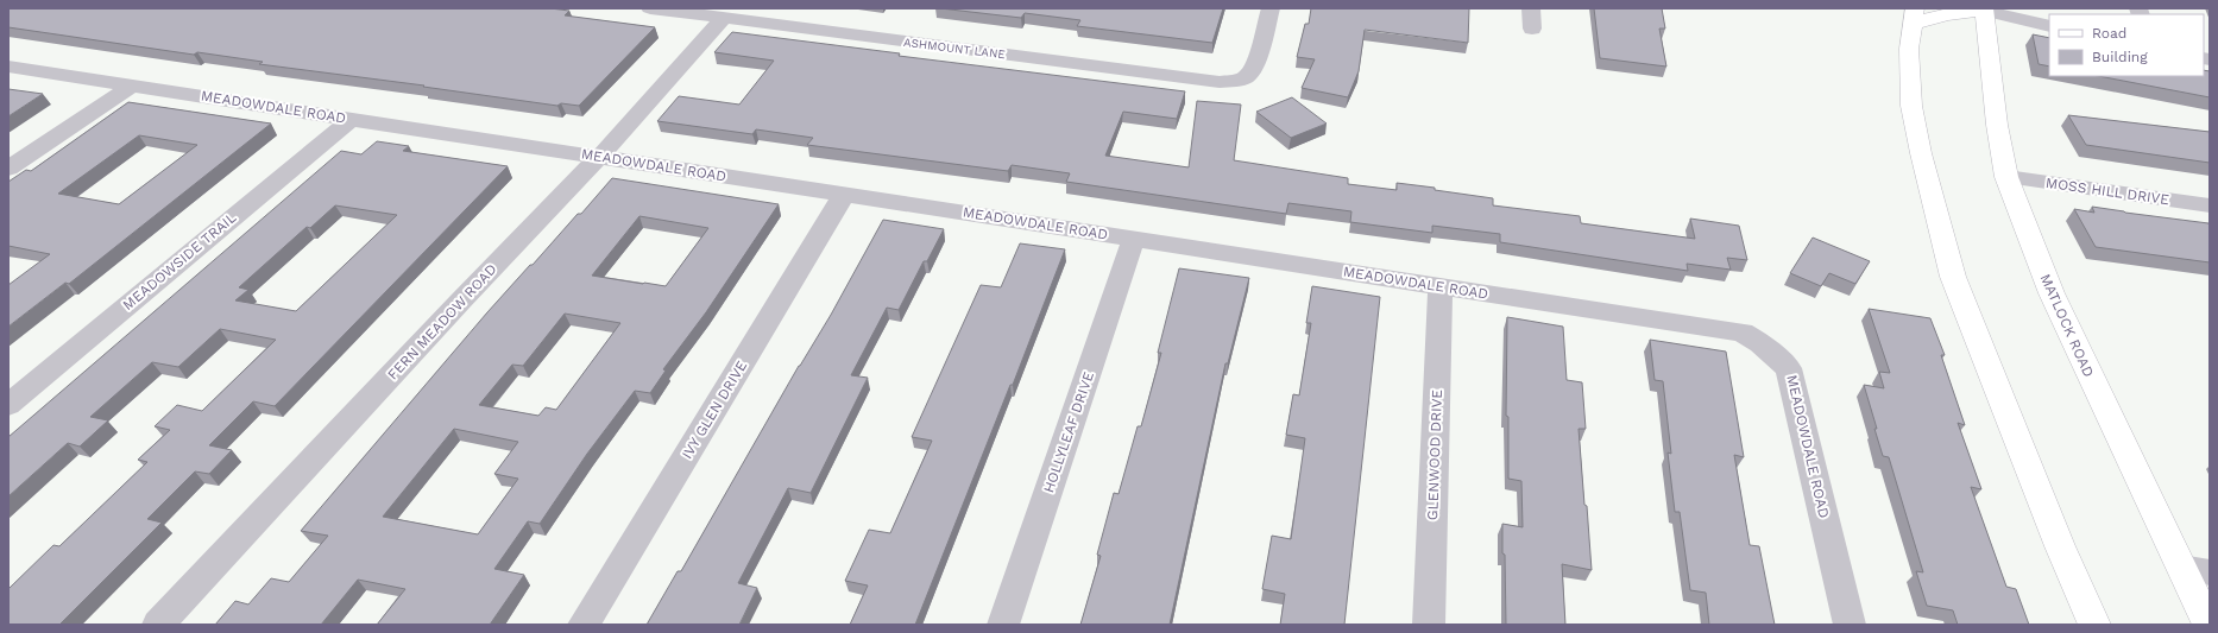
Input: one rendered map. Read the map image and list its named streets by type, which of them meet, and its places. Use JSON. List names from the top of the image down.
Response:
{
  "streets": {
    "main road": ["MATLOCK ROAD"],
    "street": [
      "ASHMOUNT LANE",
      "MEADOWDALE ROAD",
      "MOSS HILL DRIVE",
      "MEADOWSIDE TRAIL",
      "FERN MEADOW ROAD",
      "IVY GLEN DRIVE",
      "HOLLYLEAF DRIVE",
      "GLENWOOD DRIVE"
    ]
  },
  "crossings": [
    ["ASHMOUNT LANE", "FERN MEADOW ROAD"],
    ["MEADOWDALE ROAD", "MEADOWSIDE TRAIL"],
    ["MEADOWDALE ROAD", "FERN MEADOW ROAD"],
    ["MEADOWDALE ROAD", "IVY GLEN DRIVE"],
    ["MEADOWDALE ROAD", "HOLLYLEAF DRIVE"],
    ["MEADOWDALE ROAD", "GLENWOOD DRIVE"],
    ["MOSS HILL DRIVE", "MATLOCK ROAD"]
  ],
  "legend": ["Road", "Building"]
}
